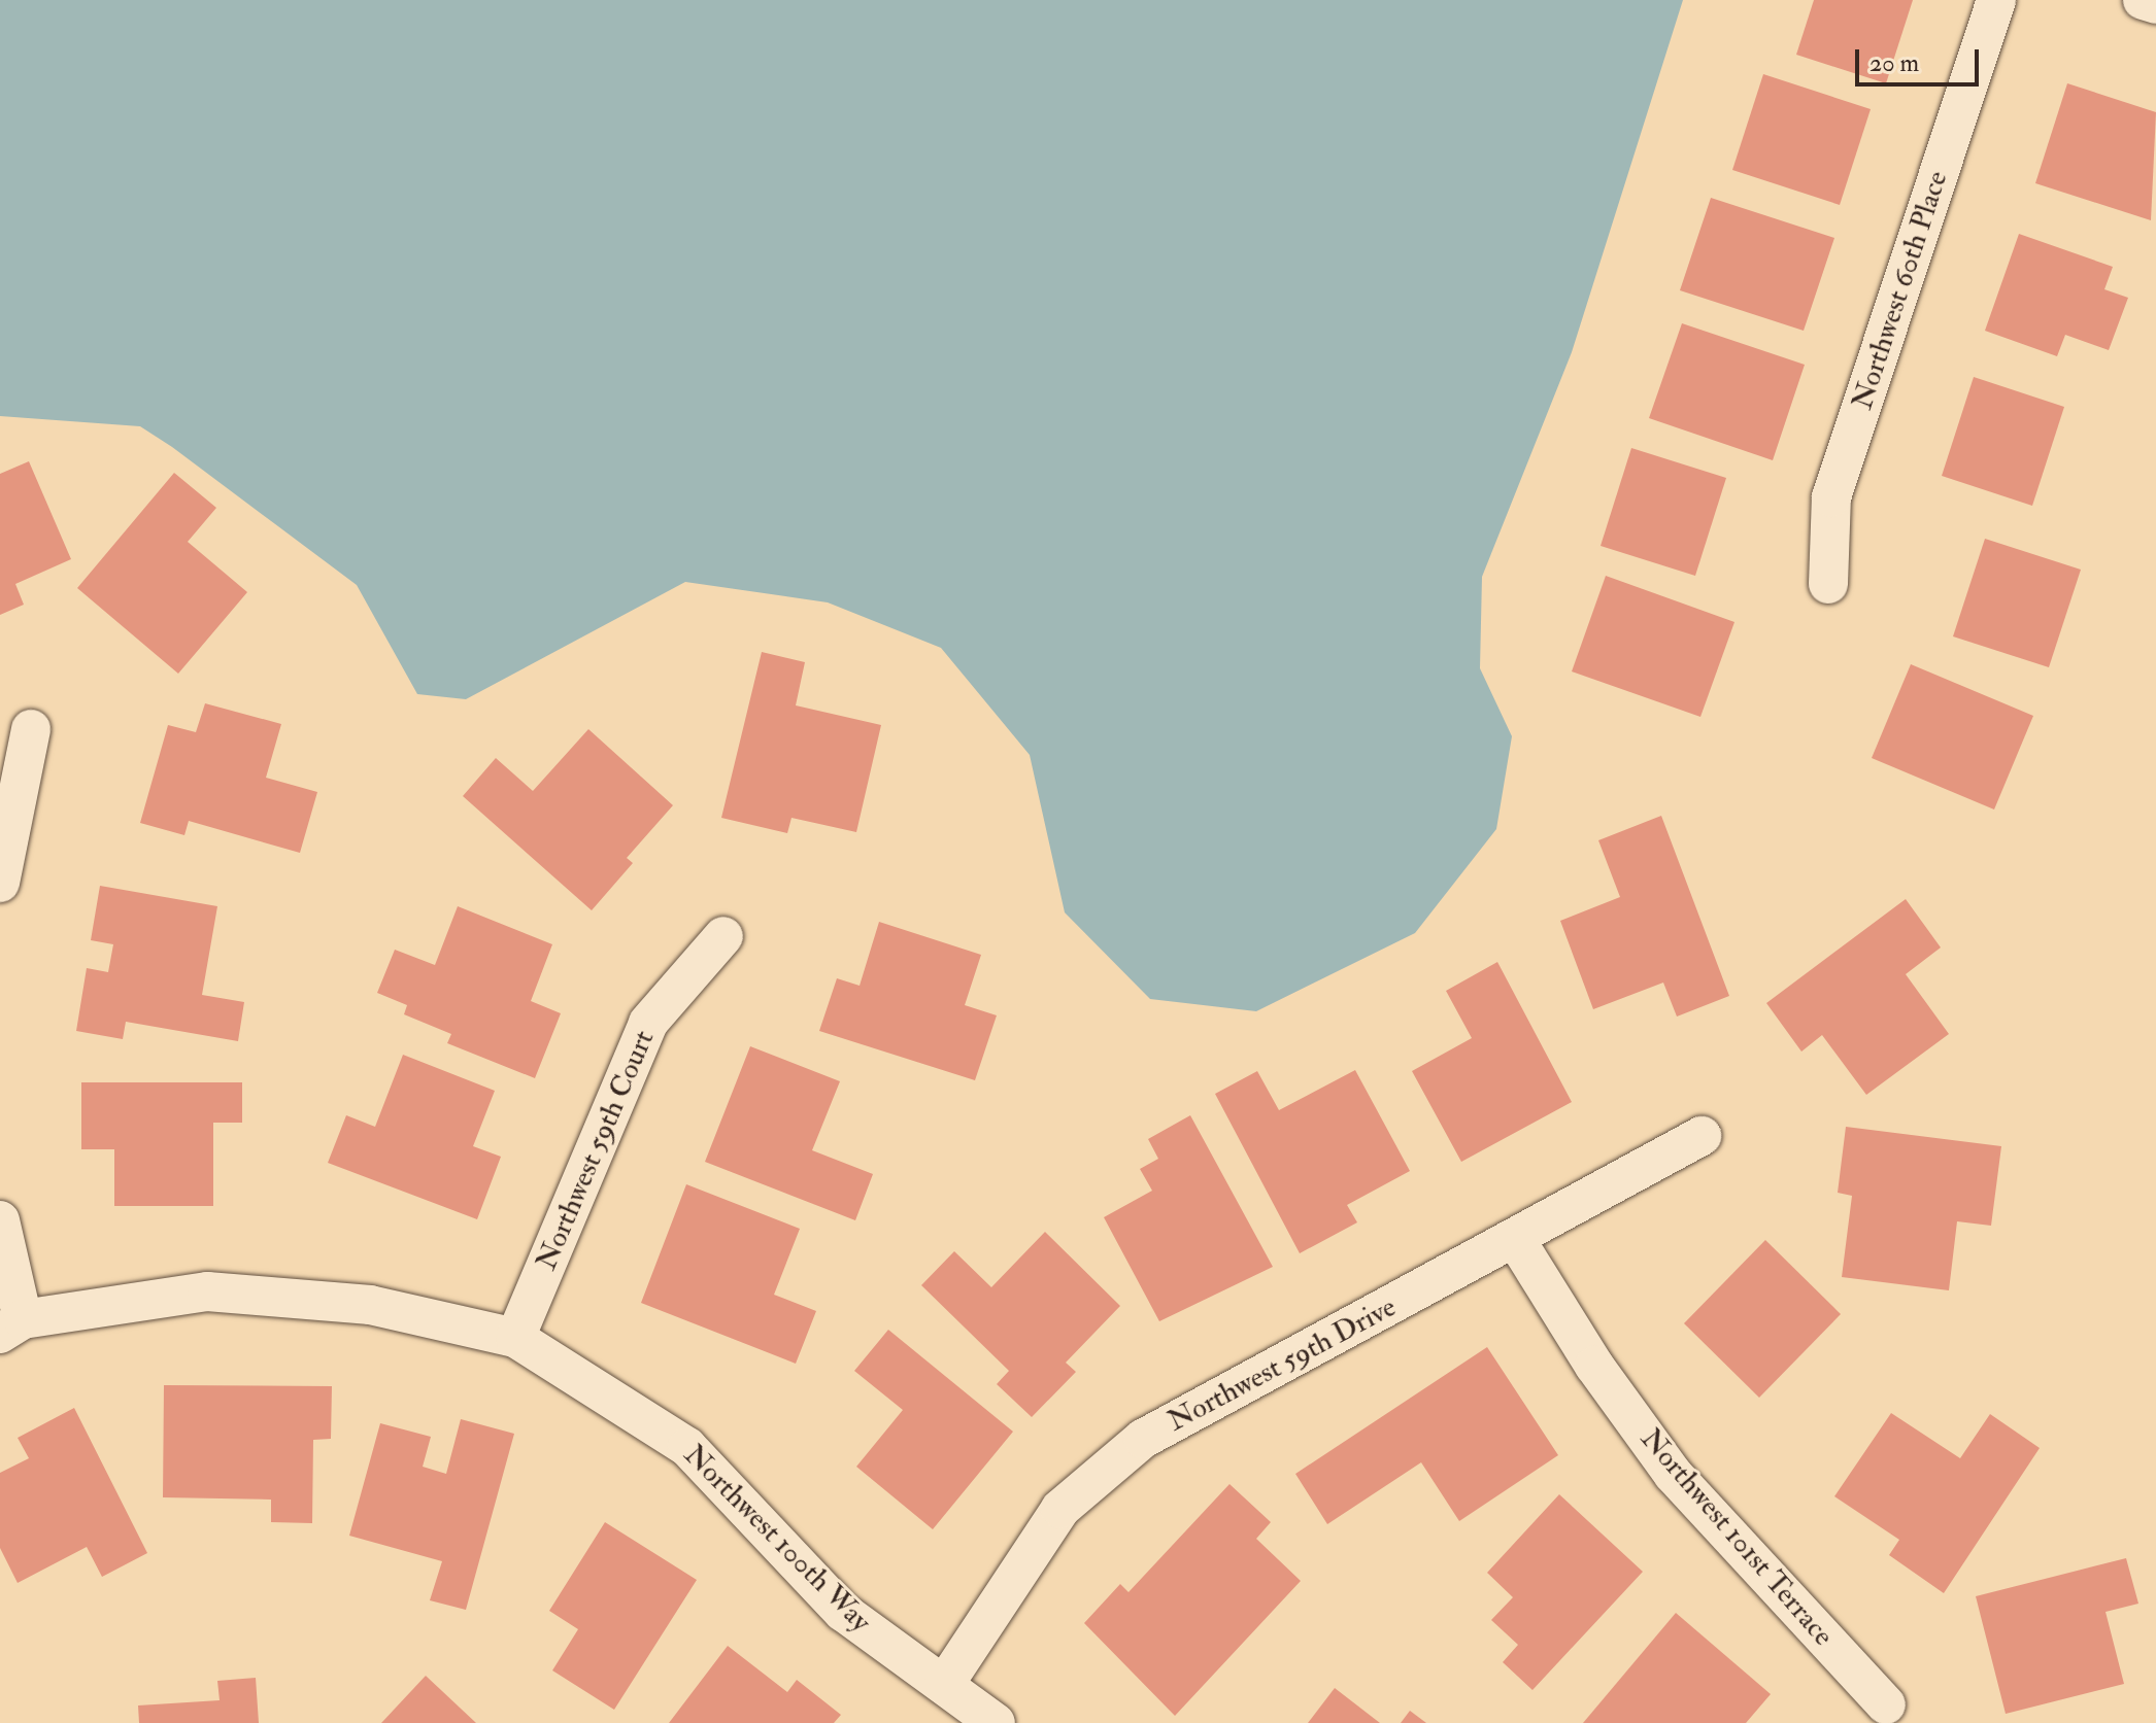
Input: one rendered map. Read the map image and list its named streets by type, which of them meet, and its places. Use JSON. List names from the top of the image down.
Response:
{
  "streets": {
    "street": [
      "Northwest 60th Place",
      "Northwest 59th Court",
      "Northwest 59th Drive",
      "Northwest 101st Terrace",
      "Northwest 100th Way"
    ]
  },
  "crossings": [
    ["Northwest 59th Court", "Northwest 100th Way"],
    ["Northwest 59th Drive", "Northwest 101st Terrace"],
    ["Northwest 59th Drive", "Northwest 100th Way"]
  ],
  "scale_bar": "20 m"
}
